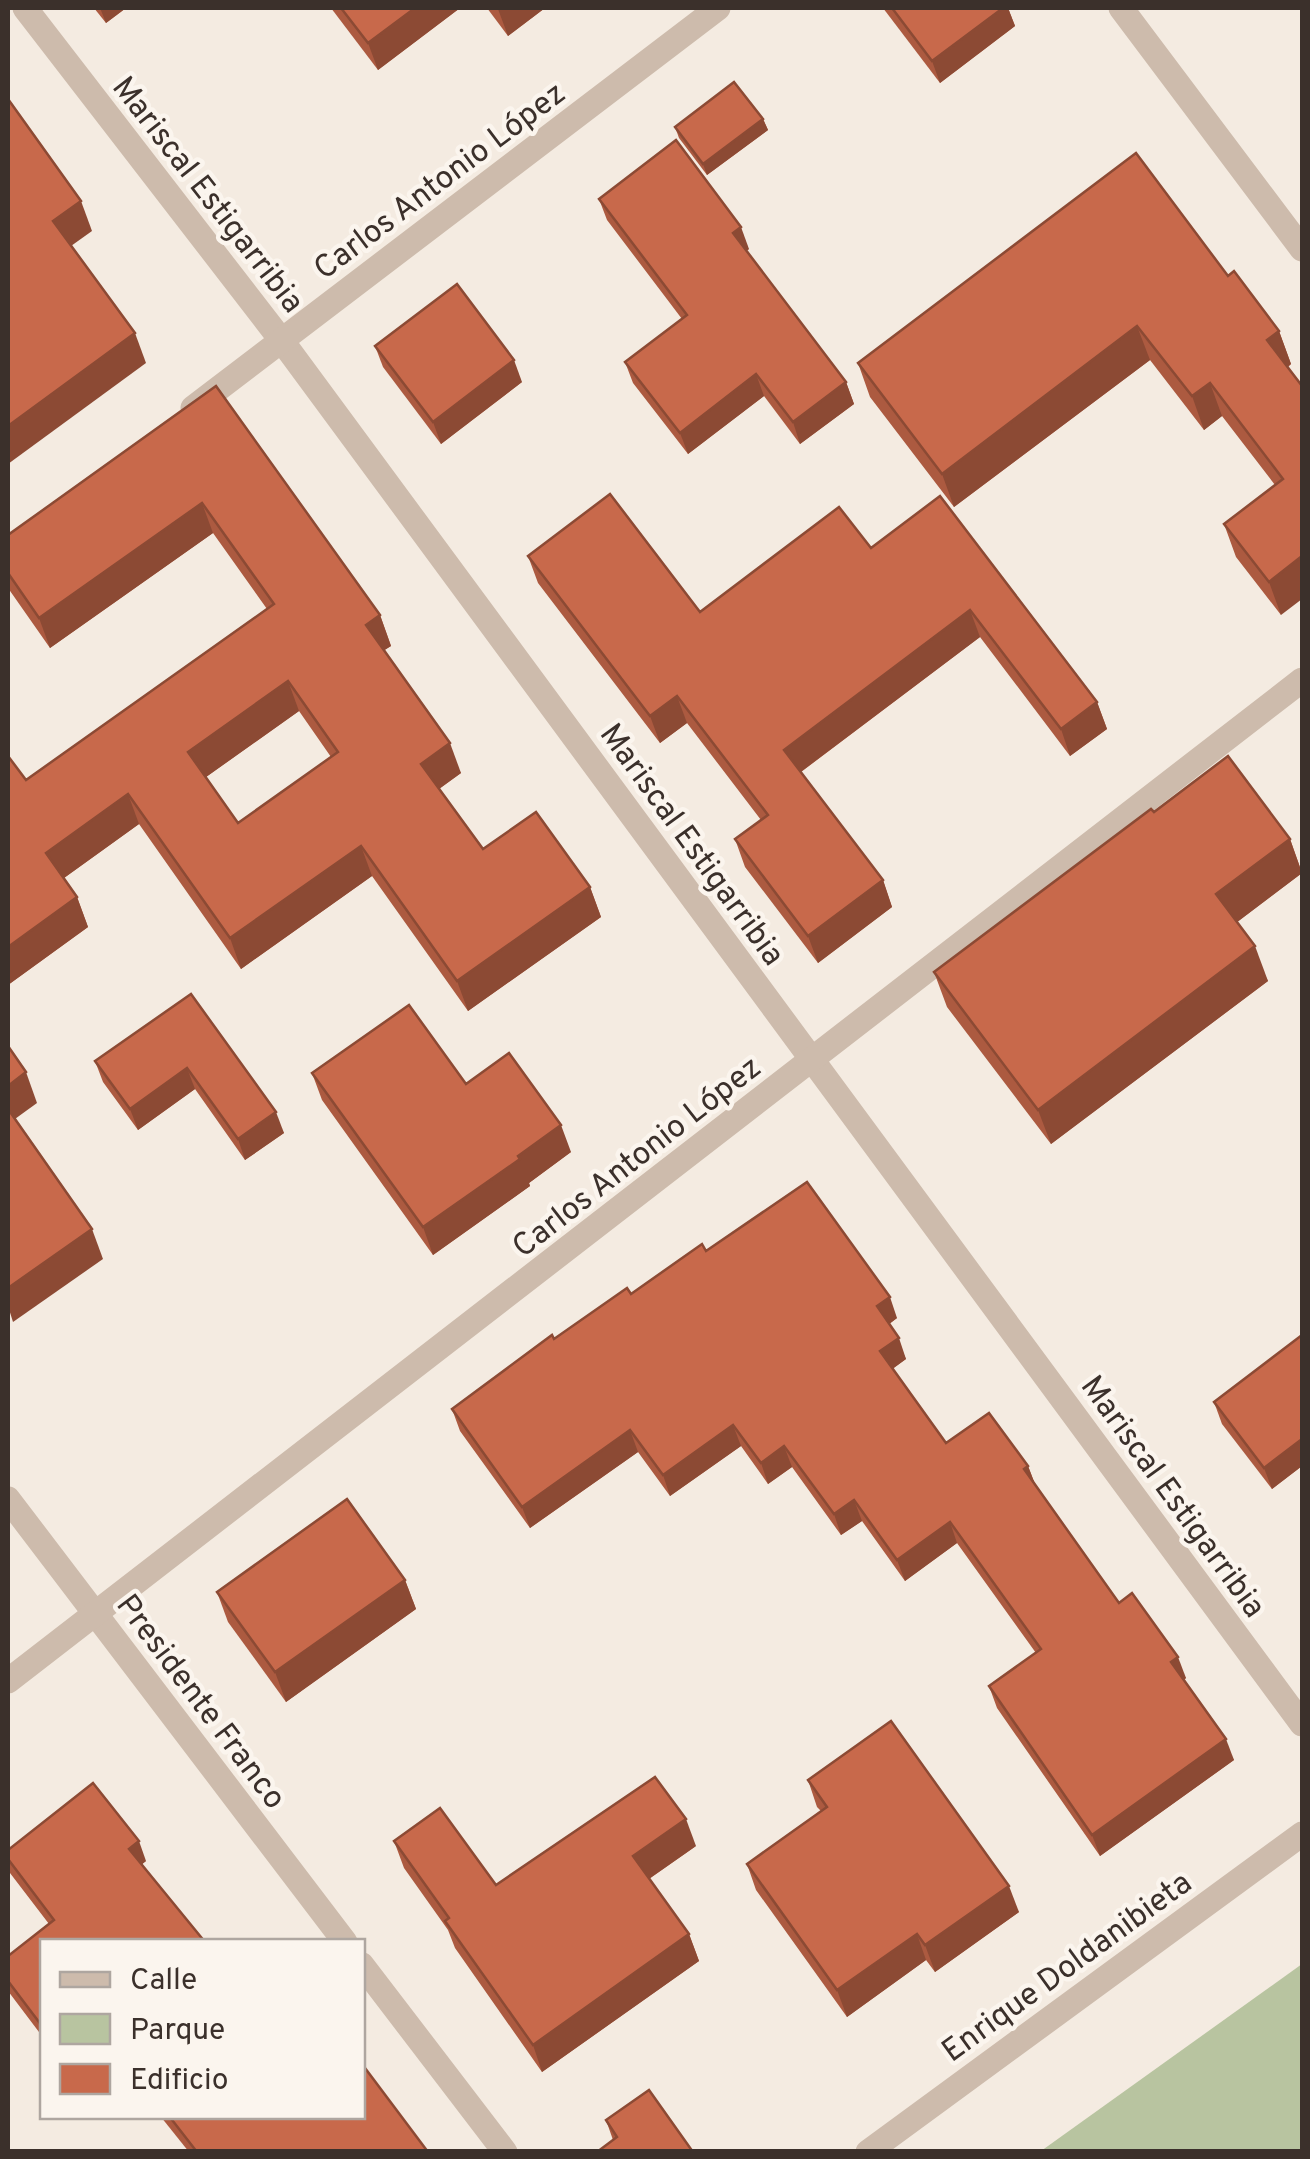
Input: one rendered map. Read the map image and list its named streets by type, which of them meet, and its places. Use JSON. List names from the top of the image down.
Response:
{
  "streets": {
    "street": [
      "Carlos Antonio López",
      "Mariscal Estigarribia",
      "Presidente Franco",
      "Enrique Doldanibieta"
    ]
  },
  "crossings": [
    ["Carlos Antonio López", "Mariscal Estigarribia"],
    ["Carlos Antonio López", "Presidente Franco"]
  ],
  "legend": ["Calle", "Parque", "Edificio"]
}
